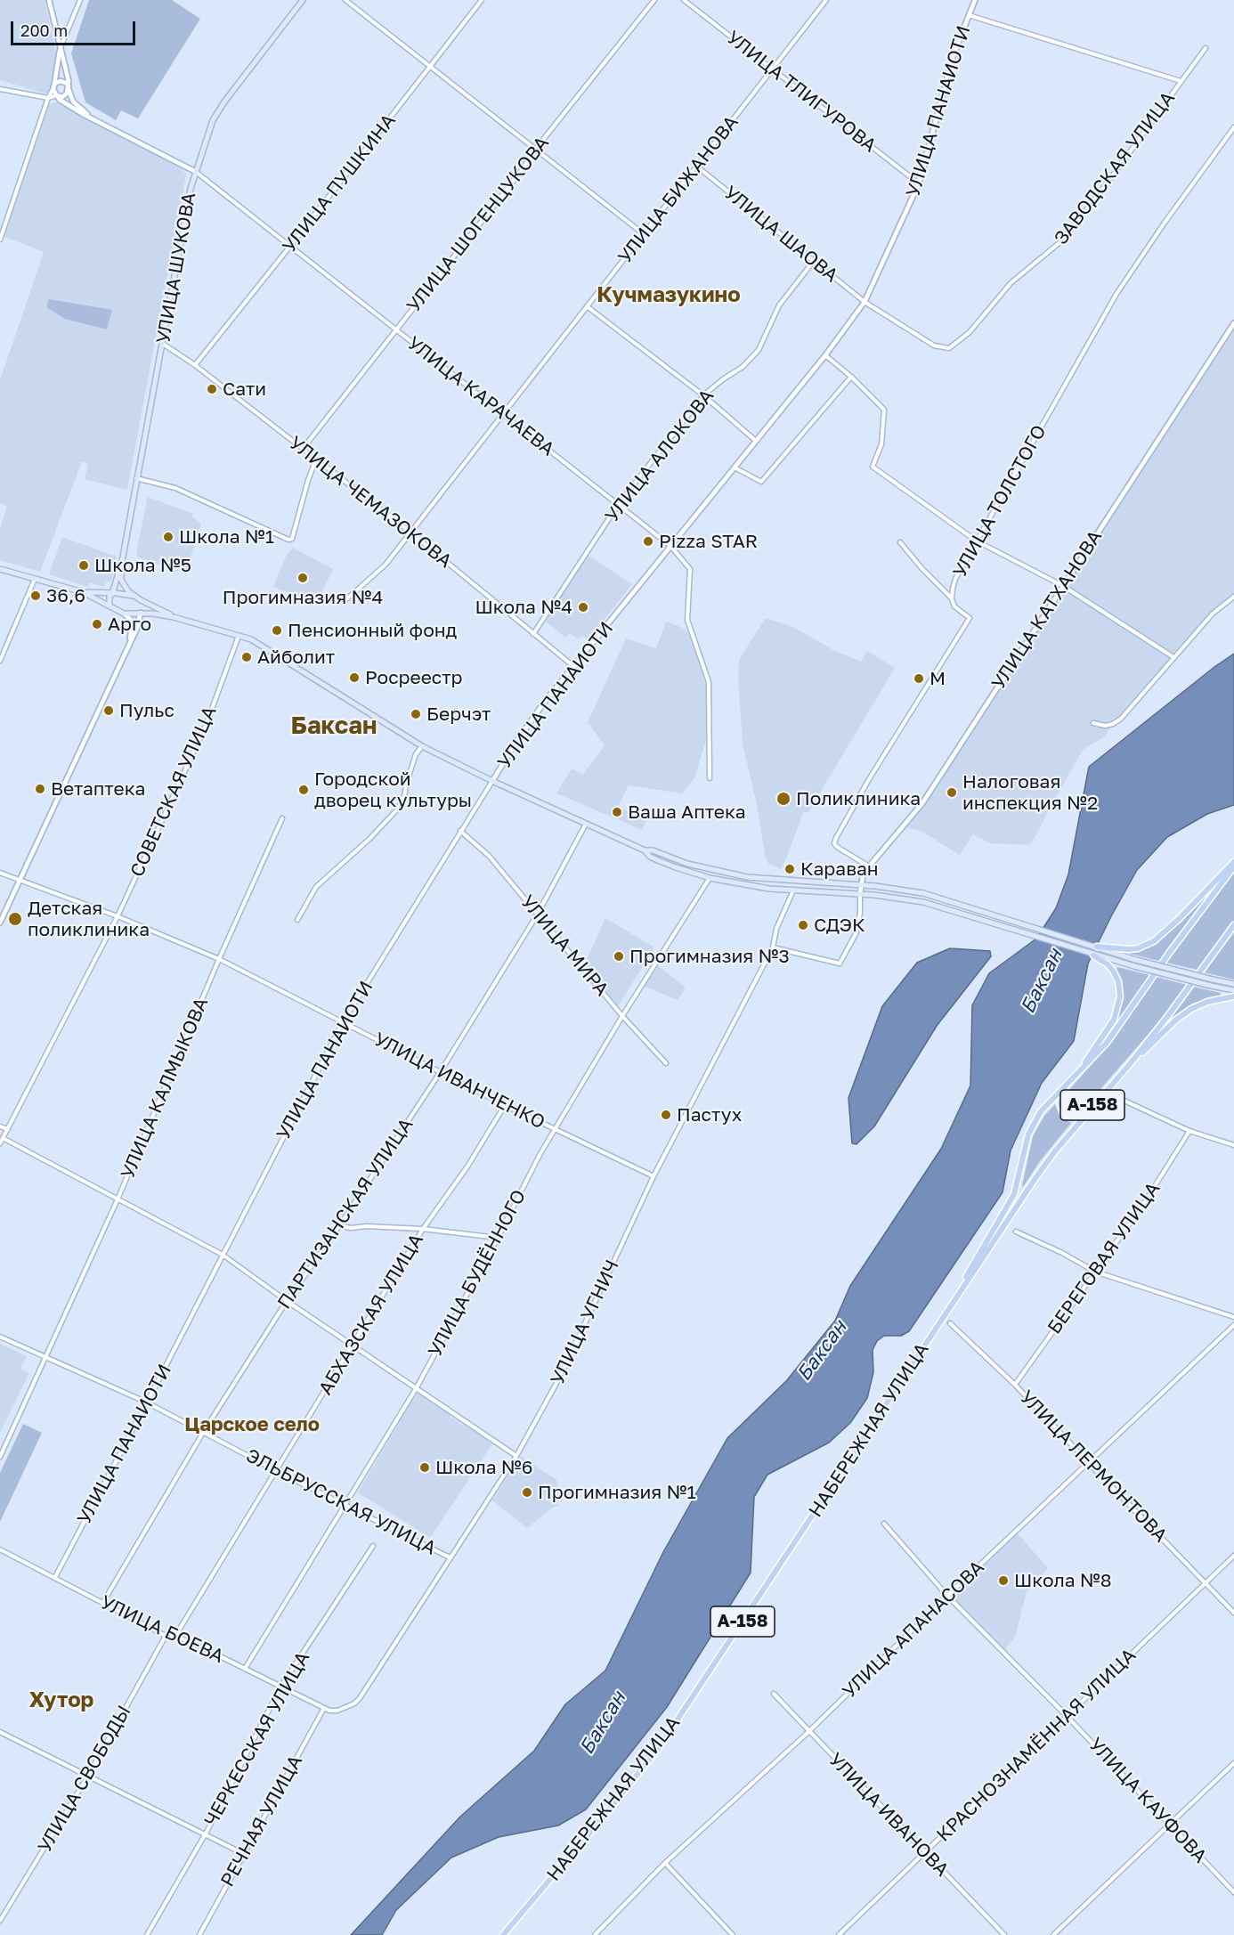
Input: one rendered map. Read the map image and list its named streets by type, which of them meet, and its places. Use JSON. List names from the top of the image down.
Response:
{
  "streets": {
    "main road": ["УЛИЦА ШУКОВА", "А-158", "НАБЕРЕЖНАЯ УЛИЦА"],
    "street": [
      "УЛИЦА ТЛИГУРОВА",
      "УЛИЦА ПАНАИОТИ",
      "ЗАВОДСКАЯ УЛИЦА",
      "УЛИЦА ПУШКИНА",
      "УЛИЦА БИЖАНОВА",
      "УЛИЦА ШОГЕНЦУКОВА",
      "УЛИЦА ШАОВА",
      "УЛИЦА КАРАЧАЕВА",
      "УЛИЦА АЛОКОВА",
      "УЛИЦА ТОЛСТОГО",
      "УЛИЦА ЧЕМАЗОКОВА",
      "УЛИЦА КАТХАНОВА",
      "СОВЕТСКАЯ УЛИЦА",
      "УЛИЦА МИРА",
      "УЛИЦА ИВАНЧЕНКО",
      "УЛИЦА КАЛМЫКОВА",
      "ПАРТИЗАНСКАЯ УЛИЦА",
      "БЕРЕГОВАЯ УЛИЦА",
      "УЛИЦА БУДЁННОГО",
      "АБХАЗСКАЯ УЛИЦА",
      "УЛИЦА УГНИЧ",
      "УЛИЦА ЛЕРМОНТОВА",
      "ЭЛЬБРУССКАЯ УЛИЦА",
      "УЛИЦА БОЕВА",
      "УЛИЦА АПАНАСОВА",
      "ЧЕРКЕССКАЯ УЛИЦА",
      "КРАСНОЗНАМЁННАЯ УЛИЦА",
      "УЛИЦА СВОБОДЫ",
      "УЛИЦА КАУФОВА",
      "УЛИЦА ИВАНОВА",
      "РЕЧНАЯ УЛИЦА"
    ]
  },
  "crossings": [
    ["УЛИЦА ТЛИГУРОВА", "УЛИЦА ПАНАИОТИ"],
    ["УЛИЦА ТЛИГУРОВА", "УЛИЦА БИЖАНОВА"],
    ["УЛИЦА ПАНАИОТИ", "ЗАВОДСКАЯ УЛИЦА"],
    ["УЛИЦА ПАНАИОТИ", "УЛИЦА ШАОВА"],
    ["УЛИЦА ПАНАИОТИ", "УЛИЦА КАРАЧАЕВА"],
    ["УЛИЦА ПАНАИОТИ", "УЛИЦА ЧЕМАЗОКОВА"],
    ["УЛИЦА ПАНАИОТИ", "УЛИЦА МИРА"],
    ["УЛИЦА ПАНАИОТИ", "УЛИЦА ИВАНЧЕНКО"],
    ["УЛИЦА ПАНАИОТИ", "ЭЛЬБРУССКАЯ УЛИЦА"],
    ["УЛИЦА ПАНАИОТИ", "УЛИЦА БОЕВА"],
    ["ЗАВОДСКАЯ УЛИЦА", "УЛИЦА ШАОВА"],
    ["УЛИЦА ПУШКИНА", "УЛИЦА КАРАЧАЕВА"],
    ["УЛИЦА ПУШКИНА", "УЛИЦА ЧЕМАЗОКОВА"],
    ["УЛИЦА БИЖАНОВА", "УЛИЦА ШАОВА"],
    ["УЛИЦА БИЖАНОВА", "УЛИЦА КАРАЧАЕВА"],
    ["УЛИЦА БИЖАНОВА", "УЛИЦА ЧЕМАЗОКОВА"],
    ["УЛИЦА ШОГЕНЦУКОВА", "УЛИЦА КАРАЧАЕВА"],
    ["УЛИЦА ШОГЕНЦУКОВА", "УЛИЦА ЧЕМАЗОКОВА"],
    ["УЛИЦА ШАОВА", "УЛИЦА АЛОКОВА"],
    ["УЛИЦА ШУКОВА", "УЛИЦА КАРАЧАЕВА"],
    ["УЛИЦА ШУКОВА", "УЛИЦА ЧЕМАЗОКОВА"],
    ["УЛИЦА КАРАЧАЕВА", "УЛИЦА АЛОКОВА"],
    ["УЛИЦА АЛОКОВА", "УЛИЦА ЧЕМАЗОКОВА"],
    ["УЛИЦА ТОЛСТОГО", "УЛИЦА КАТХАНОВА"],
    ["СОВЕТСКАЯ УЛИЦА", "УЛИЦА ИВАНЧЕНКО"],
    ["УЛИЦА МИРА", "ПАРТИЗАНСКАЯ УЛИЦА"],
    ["УЛИЦА МИРА", "УЛИЦА БУДЁННОГО"],
    ["УЛИЦА ИВАНЧЕНКО", "УЛИЦА КАЛМЫКОВА"],
    ["УЛИЦА ИВАНЧЕНКО", "ПАРТИЗАНСКАЯ УЛИЦА"],
    ["УЛИЦА ИВАНЧЕНКО", "УЛИЦА БУДЁННОГО"],
    ["УЛИЦА ИВАНЧЕНКО", "АБХАЗСКАЯ УЛИЦА"],
    ["УЛИЦА ИВАНЧЕНКО", "УЛИЦА УГНИЧ"],
    ["УЛИЦА КАЛМЫКОВА", "ЭЛЬБРУССКАЯ УЛИЦА"],
    ["А-158", "НАБЕРЕЖНАЯ УЛИЦА"],
    ["ПАРТИЗАНСКАЯ УЛИЦА", "ЭЛЬБРУССКАЯ УЛИЦА"],
    ["ПАРТИЗАНСКАЯ УЛИЦА", "УЛИЦА БОЕВА"],
    ["БЕРЕГОВАЯ УЛИЦА", "УЛИЦА ЛЕРМОНТОВА"],
    ["УЛИЦА БУДЁННОГО", "ЭЛЬБРУССКАЯ УЛИЦА"],
    ["УЛИЦА БУДЁННОГО", "УЛИЦА БОЕВА"],
    ["АБХАЗСКАЯ УЛИЦА", "ЭЛЬБРУССКАЯ УЛИЦА"],
    ["АБХАЗСКАЯ УЛИЦА", "УЛИЦА БОЕВА"],
    ["УЛИЦА УГНИЧ", "ЭЛЬБРУССКАЯ УЛИЦА"],
    ["УЛИЦА УГНИЧ", "УЛИЦА БОЕВА"],
    ["УЛИЦА УГНИЧ", "РЕЧНАЯ УЛИЦА"],
    ["УЛИЦА ЛЕРМОНТОВА", "УЛИЦА АПАНАСОВА"],
    ["УЛИЦА ЛЕРМОНТОВА", "КРАСНОЗНАМЁННАЯ УЛИЦА"],
    ["УЛИЦА БОЕВА", "ЧЕРКЕССКАЯ УЛИЦА"],
    ["УЛИЦА БОЕВА", "УЛИЦА СВОБОДЫ"],
    ["УЛИЦА БОЕВА", "РЕЧНАЯ УЛИЦА"],
    ["УЛИЦА АПАНАСОВА", "УЛИЦА КАУФОВА"],
    ["УЛИЦА АПАНАСОВА", "УЛИЦА ИВАНОВА"],
    ["КРАСНОЗНАМЁННАЯ УЛИЦА", "УЛИЦА КАУФОВА"],
    ["КРАСНОЗНАМЁННАЯ УЛИЦА", "УЛИЦА ИВАНОВА"]
  ],
  "districts": [
    "Кучмазукино",
    "Баксан",
    "Царское село",
    "Хутор"
  ],
  "water": ["Баксан"],
  "places": [
    "Сати",
    "Школа №1",
    "Pizza STAR",
    "Школа №5",
    "Прогимназия №4",
    "36,6",
    "Школа №4",
    "Арго",
    "Пенсионный фонд",
    "Айболит",
    "Росреестр",
    "М",
    "Пульс",
    "Берчэт",
    "Ветаптека",
    "Городской дворец культуры",
    "Налоговая инспекция №2",
    "Поликлиника",
    "Ваша Аптека",
    "Караван",
    "Детская поликлиника",
    "СДЭК",
    "Прогимназия №3",
    "Пастух",
    "Школа №6",
    "Прогимназия №1",
    "Школа №8"
  ],
  "scale_bar": "200 m"
}
